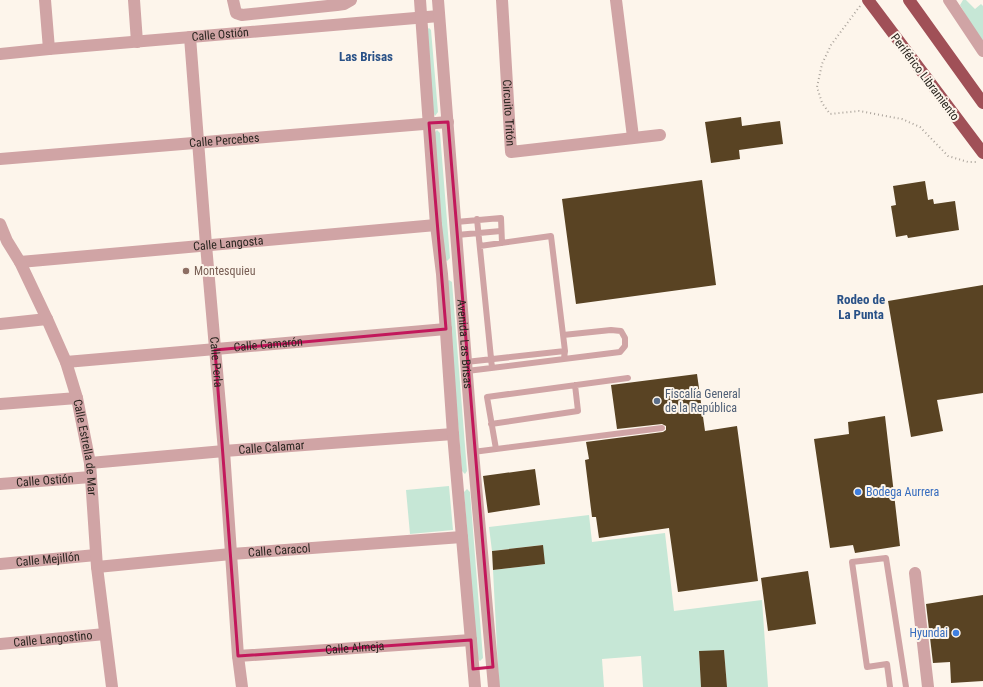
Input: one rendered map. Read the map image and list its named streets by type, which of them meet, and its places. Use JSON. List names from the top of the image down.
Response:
{
  "streets": {
    "highway": ["Periférico Libramiento"],
    "street": [
      "Calle Ostión",
      "Circuito Tritón",
      "Calle Percebes",
      "Calle Langosta",
      "Avenida Las Brisas",
      "Calle Camarón",
      "Calle Perla",
      "Calle Calamar",
      "Calle Estrella de Mar",
      "Calle Caracol",
      "Calle Mejillón",
      "Calle Langostino",
      "Calle Almeja"
    ]
  },
  "crossings": [
    ["Calle Ostión", "Avenida Las Brisas"],
    ["Calle Ostión", "Calle Perla"],
    ["Calle Ostión", "Calle Estrella de Mar"],
    ["Calle Percebes", "Avenida Las Brisas"],
    ["Calle Percebes", "Calle Perla"],
    ["Calle Langosta", "Avenida Las Brisas"],
    ["Calle Langosta", "Calle Perla"],
    ["Calle Langosta", "Calle Estrella de Mar"],
    ["Avenida Las Brisas", "Calle Camarón"],
    ["Avenida Las Brisas", "Calle Calamar"],
    ["Avenida Las Brisas", "Calle Caracol"],
    ["Avenida Las Brisas", "Calle Almeja"],
    ["Calle Camarón", "Calle Perla"],
    ["Calle Camarón", "Calle Estrella de Mar"],
    ["Calle Perla", "Calle Calamar"],
    ["Calle Perla", "Calle Caracol"],
    ["Calle Perla", "Calle Almeja"],
    ["Calle Calamar", "Calle Estrella de Mar"],
    ["Calle Estrella de Mar", "Calle Caracol"],
    ["Calle Estrella de Mar", "Calle Mejillón"],
    ["Calle Estrella de Mar", "Calle Langostino"]
  ],
  "districts": ["Las Brisas", "Rodeo de La Punta"],
  "places": [
    "Montesquieu",
    "Fiscalía General de la República",
    "Bodega Aurrera",
    "Hyundai"
  ]
}
